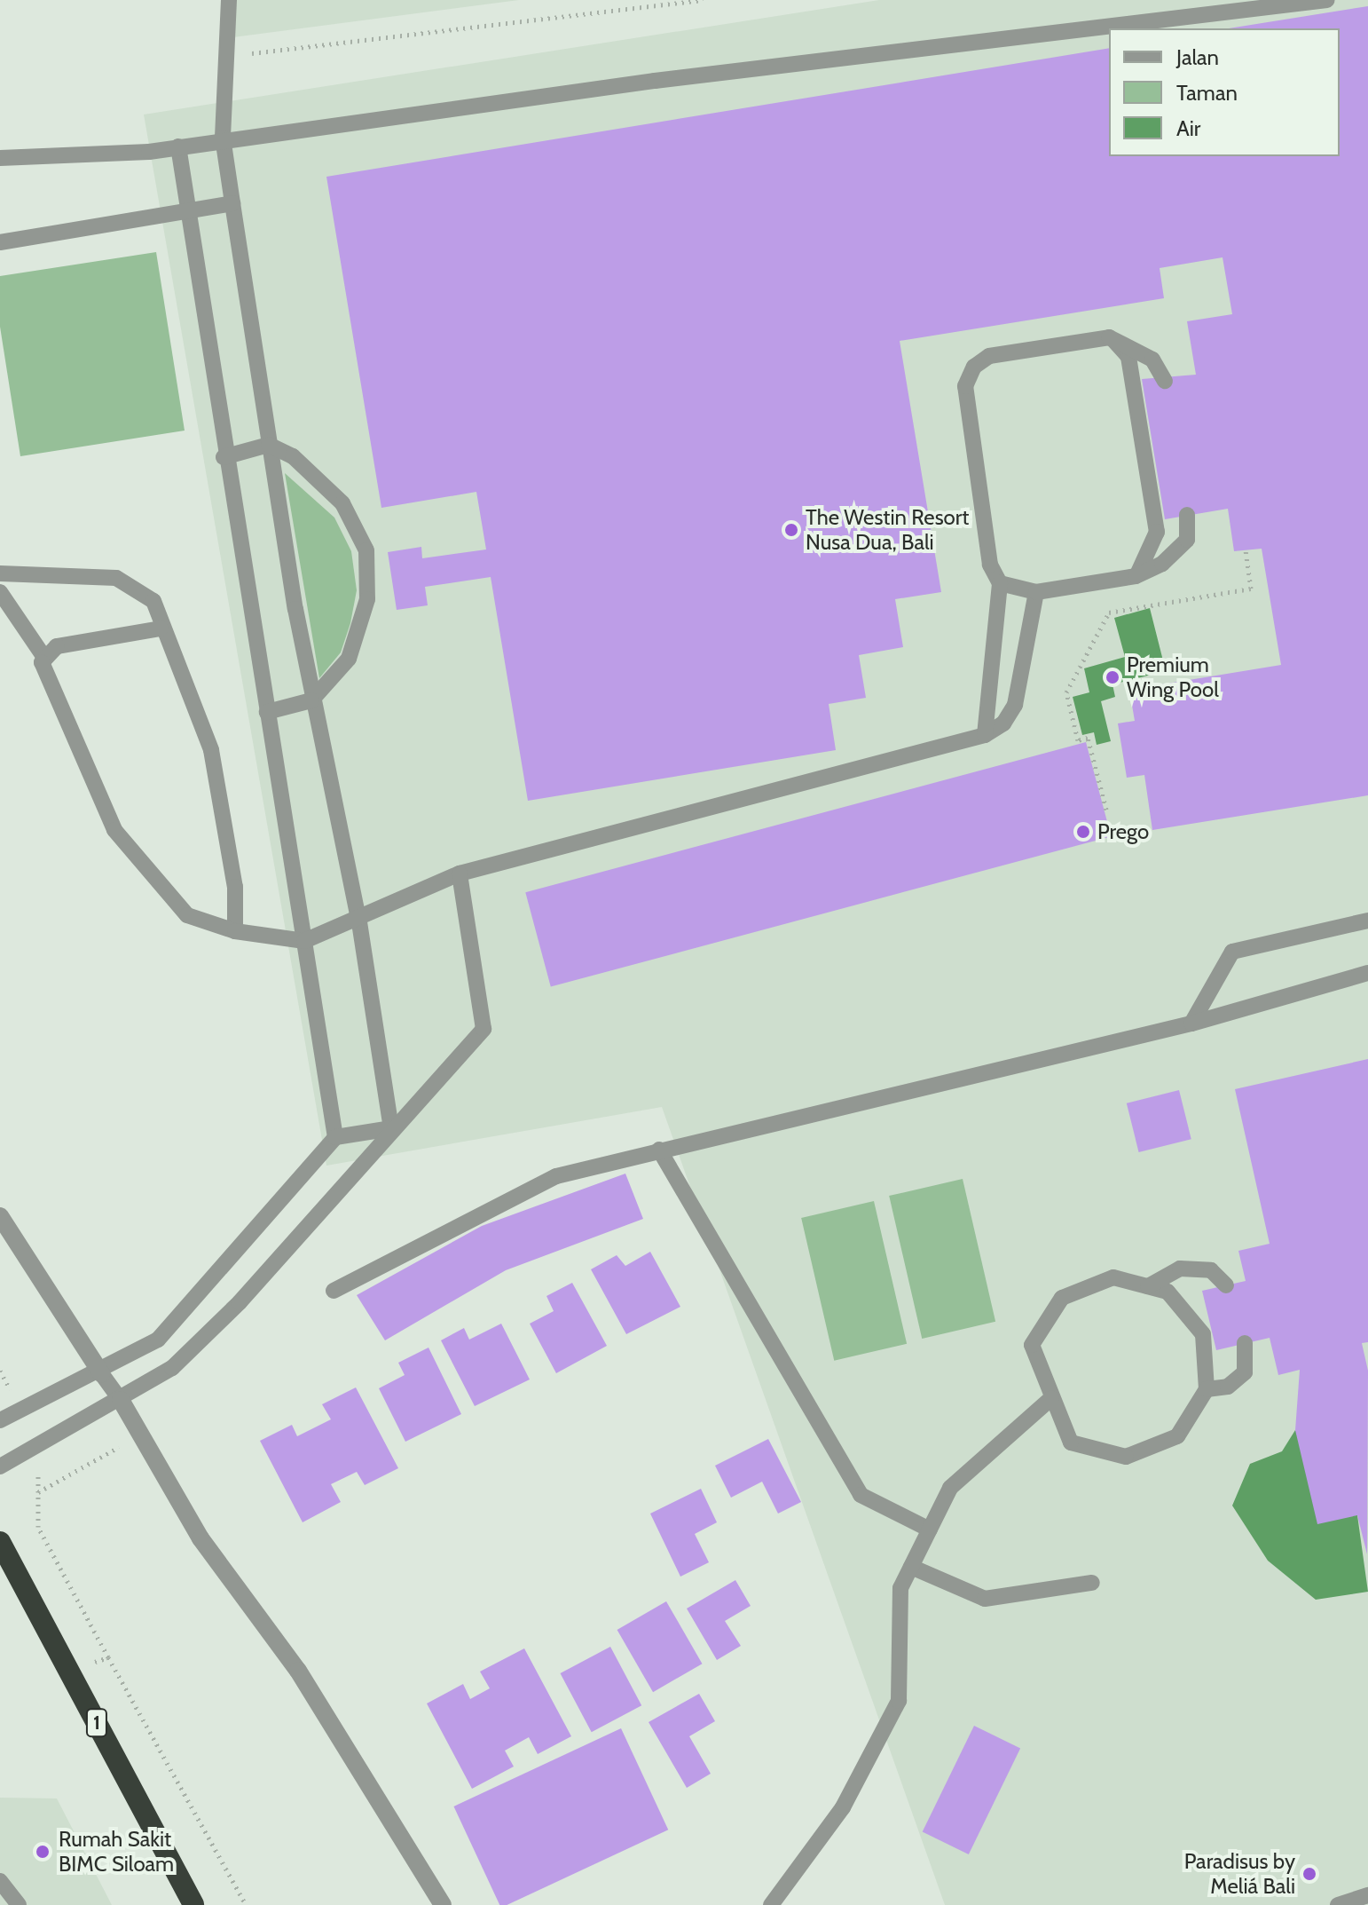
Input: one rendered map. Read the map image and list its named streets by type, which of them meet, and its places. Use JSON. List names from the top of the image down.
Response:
{
  "streets": {
    "highway": ["1"]
  },
  "places": [
    "The Westin Resort Nusa Dua, Bali",
    "Premium Wing Pool",
    "Prego",
    "Rumah Sakit BIMC Siloam",
    "Paradisus by Meliá Bali"
  ],
  "legend": ["Jalan", "Taman", "Air"]
}
